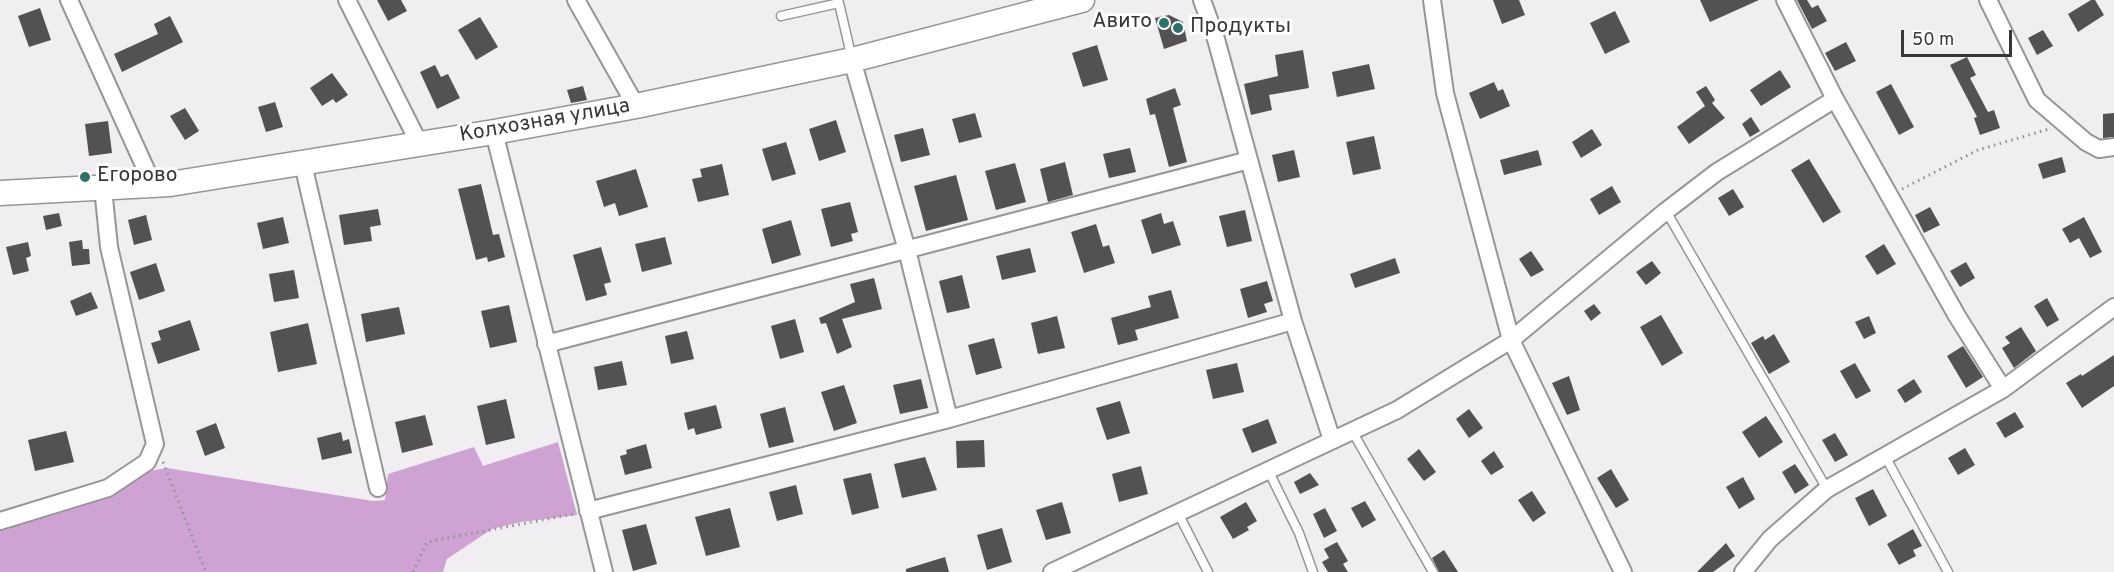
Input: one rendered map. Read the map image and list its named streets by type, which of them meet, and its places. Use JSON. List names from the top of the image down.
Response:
{
  "streets": {
    "main road": ["Колхозная улица"]
  },
  "places": ["Авито", "Продукты", "Егорово"],
  "scale_bar": "50 m"
}
